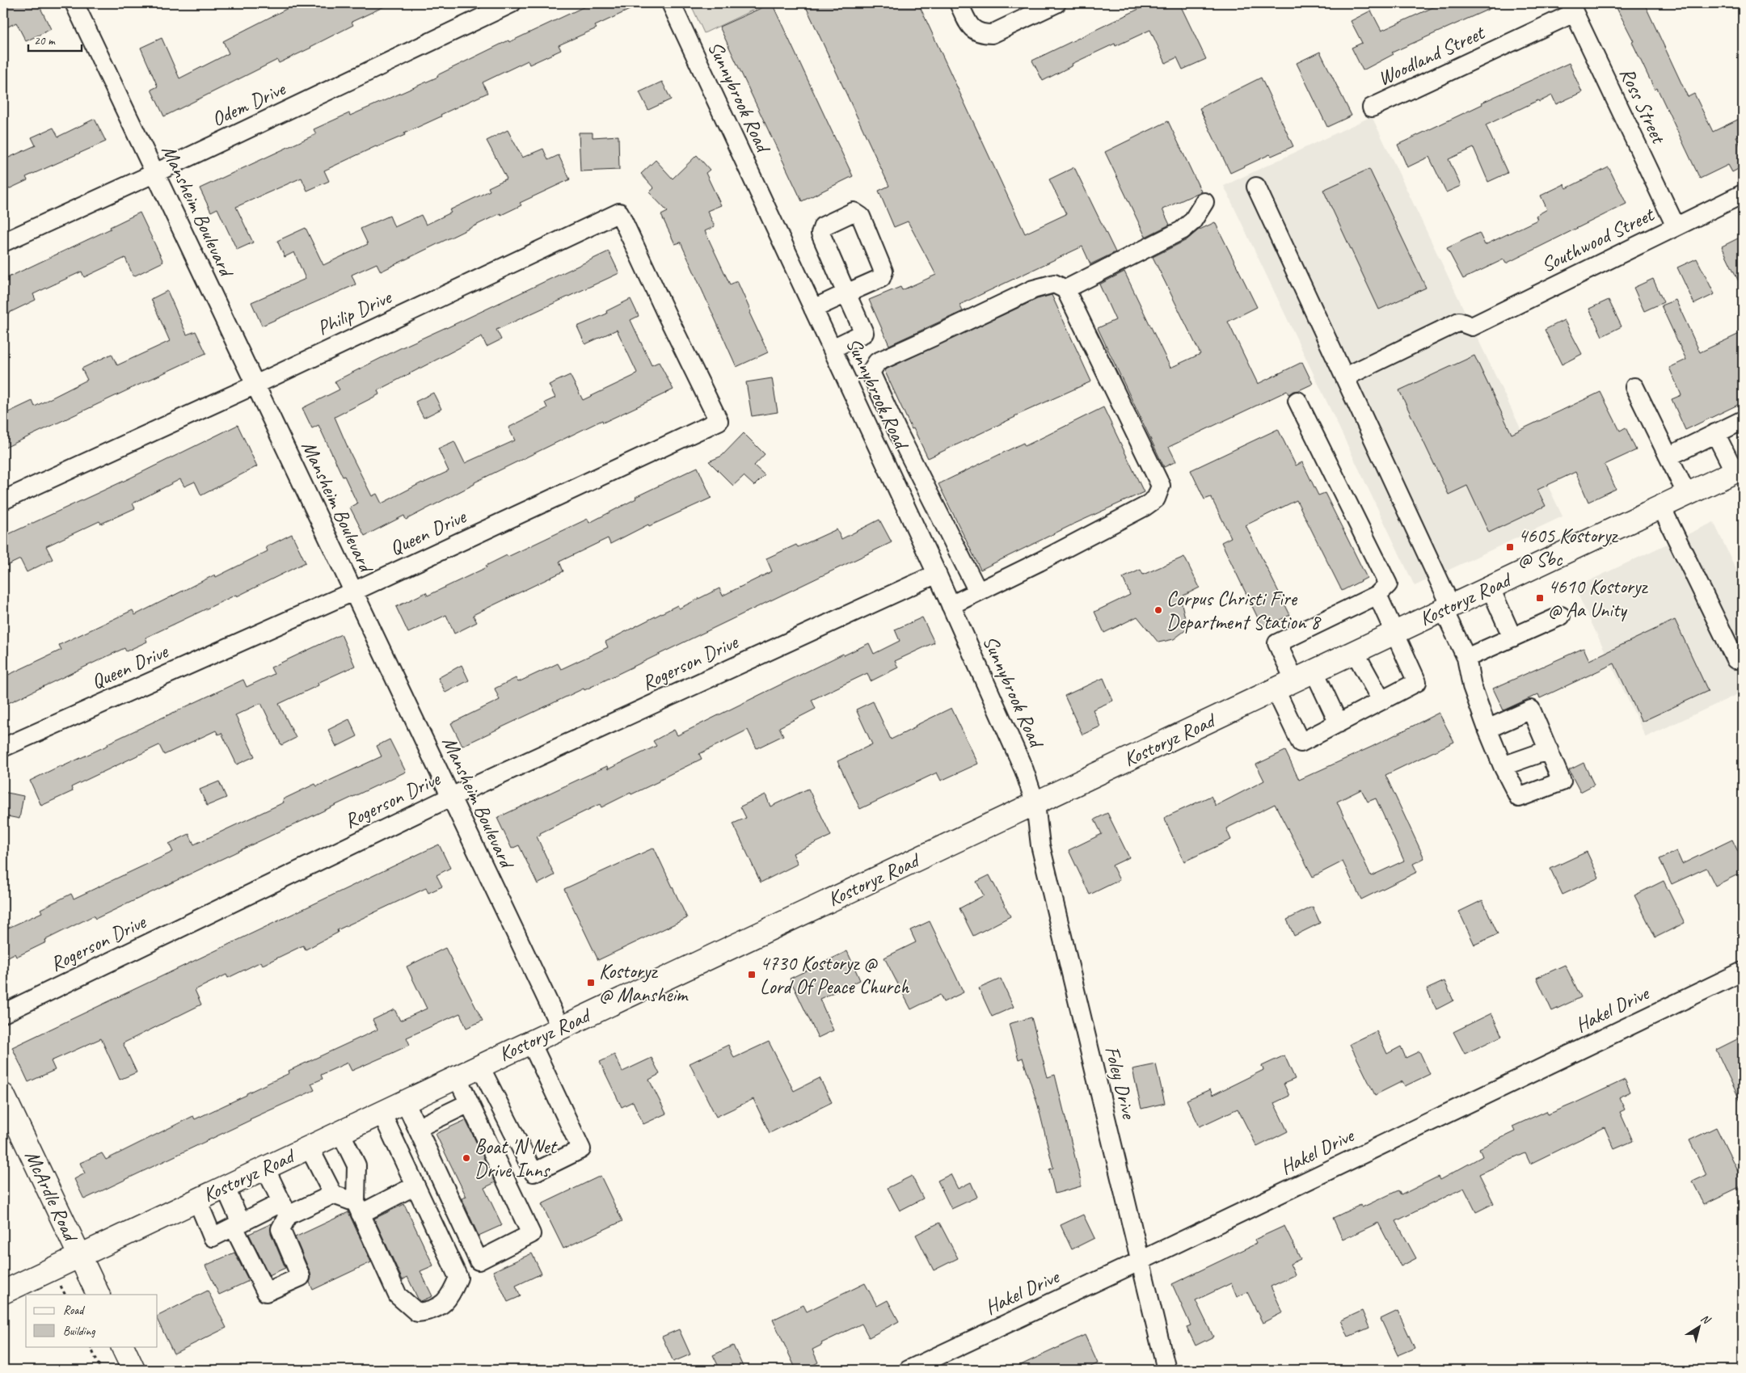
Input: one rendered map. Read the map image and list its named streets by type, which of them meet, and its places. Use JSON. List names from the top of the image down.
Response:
{
  "streets": {
    "main road": ["Kostoryz Road", "McArdle Road"],
    "street": [
      "Woodland Street",
      "Sunnybrook Road",
      "Odem Drive",
      "Ross Street",
      "Mansheim Boulevard",
      "Southwood Street",
      "Philip Drive",
      "Queen Drive",
      "Rogerson Drive",
      "Hakel Drive",
      "Foley Drive"
    ]
  },
  "crossings": [
    ["Woodland Street", "Ross Street"],
    ["Sunnybrook Road", "Kostoryz Road"],
    ["Sunnybrook Road", "Rogerson Drive"],
    ["Sunnybrook Road", "Foley Drive"],
    ["Odem Drive", "Mansheim Boulevard"],
    ["Ross Street", "Southwood Street"],
    ["Mansheim Boulevard", "Philip Drive"],
    ["Mansheim Boulevard", "Queen Drive"],
    ["Mansheim Boulevard", "Kostoryz Road"],
    ["Mansheim Boulevard", "Rogerson Drive"],
    ["Philip Drive", "Queen Drive"],
    ["Kostoryz Road", "Foley Drive"],
    ["Kostoryz Road", "McArdle Road"],
    ["Hakel Drive", "Foley Drive"]
  ],
  "places": {
    "transit": [
      "4605 Kostoryz @ Sbc",
      "4610 Kostoryz @ Aa Unity",
      "4730 Kostoryz @ Lord Of Peace Church",
      "Kostoryz @ Mansheim"
    ],
    "other": ["Corpus Christi Fire Department Station 8", "Boat 'N Net Drive Inns"]
  },
  "legend": ["Road", "Building"],
  "scale_bar": "20 m",
  "north": "top right"
}
